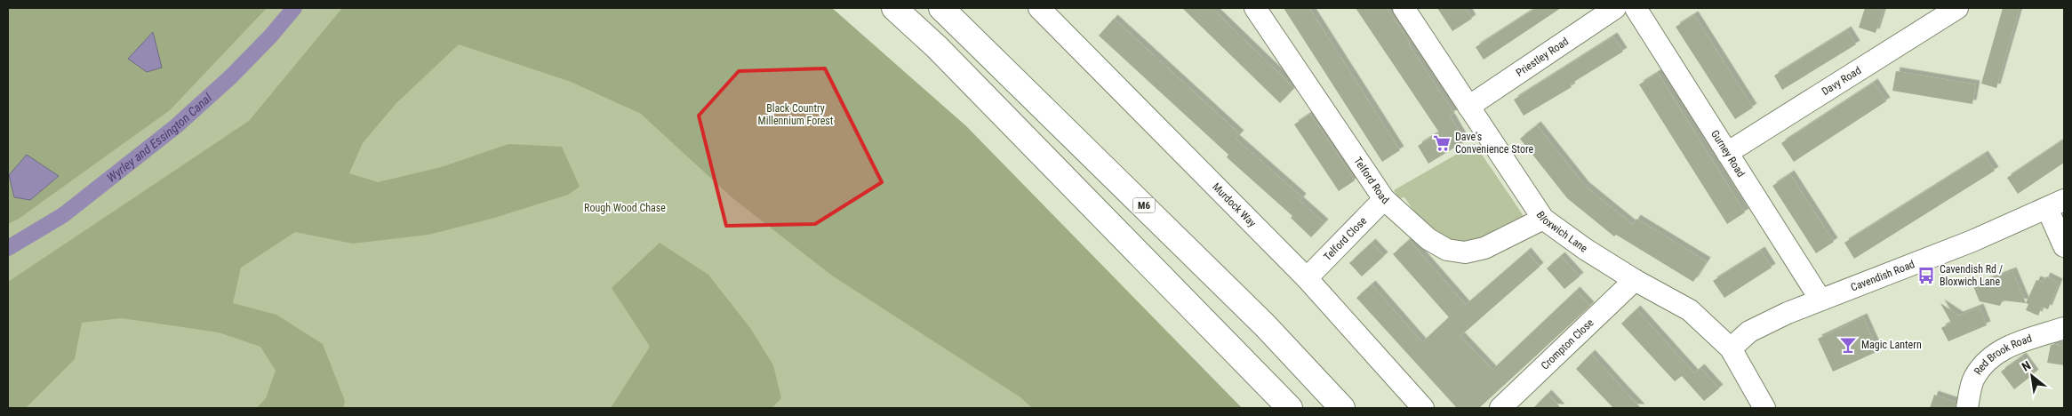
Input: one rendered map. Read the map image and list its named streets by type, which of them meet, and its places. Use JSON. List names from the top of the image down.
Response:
{
  "streets": {
    "highway": ["M6"],
    "street": [
      "Priestley Road",
      "Davy Road",
      "Gurney Road",
      "Telford Road",
      "Murdock Way",
      "Bloxwich Lane",
      "Telford Close",
      "Cavendish Road",
      "Crompton Close",
      "Red Brook Road"
    ]
  },
  "crossings": [
    ["Priestley Road", "Bloxwich Lane"],
    ["Davy Road", "Gurney Road"],
    ["Gurney Road", "Cavendish Road"],
    ["Telford Road", "Bloxwich Lane"],
    ["Telford Road", "Telford Close"],
    ["Murdock Way", "Telford Close"],
    ["Bloxwich Lane", "Cavendish Road"],
    ["Bloxwich Lane", "Crompton Close"]
  ],
  "water": ["Wyrley and Essington Canal"],
  "parks": ["Black Country Millennium Forest", "Rough Wood Chase"],
  "places": {
    "supermarket": ["Dave's Convenience Store"],
    "bus stop": ["Cavendish Rd / Bloxwich Lane"],
    "bar": ["Magic Lantern"]
  },
  "north": "top left"
}
